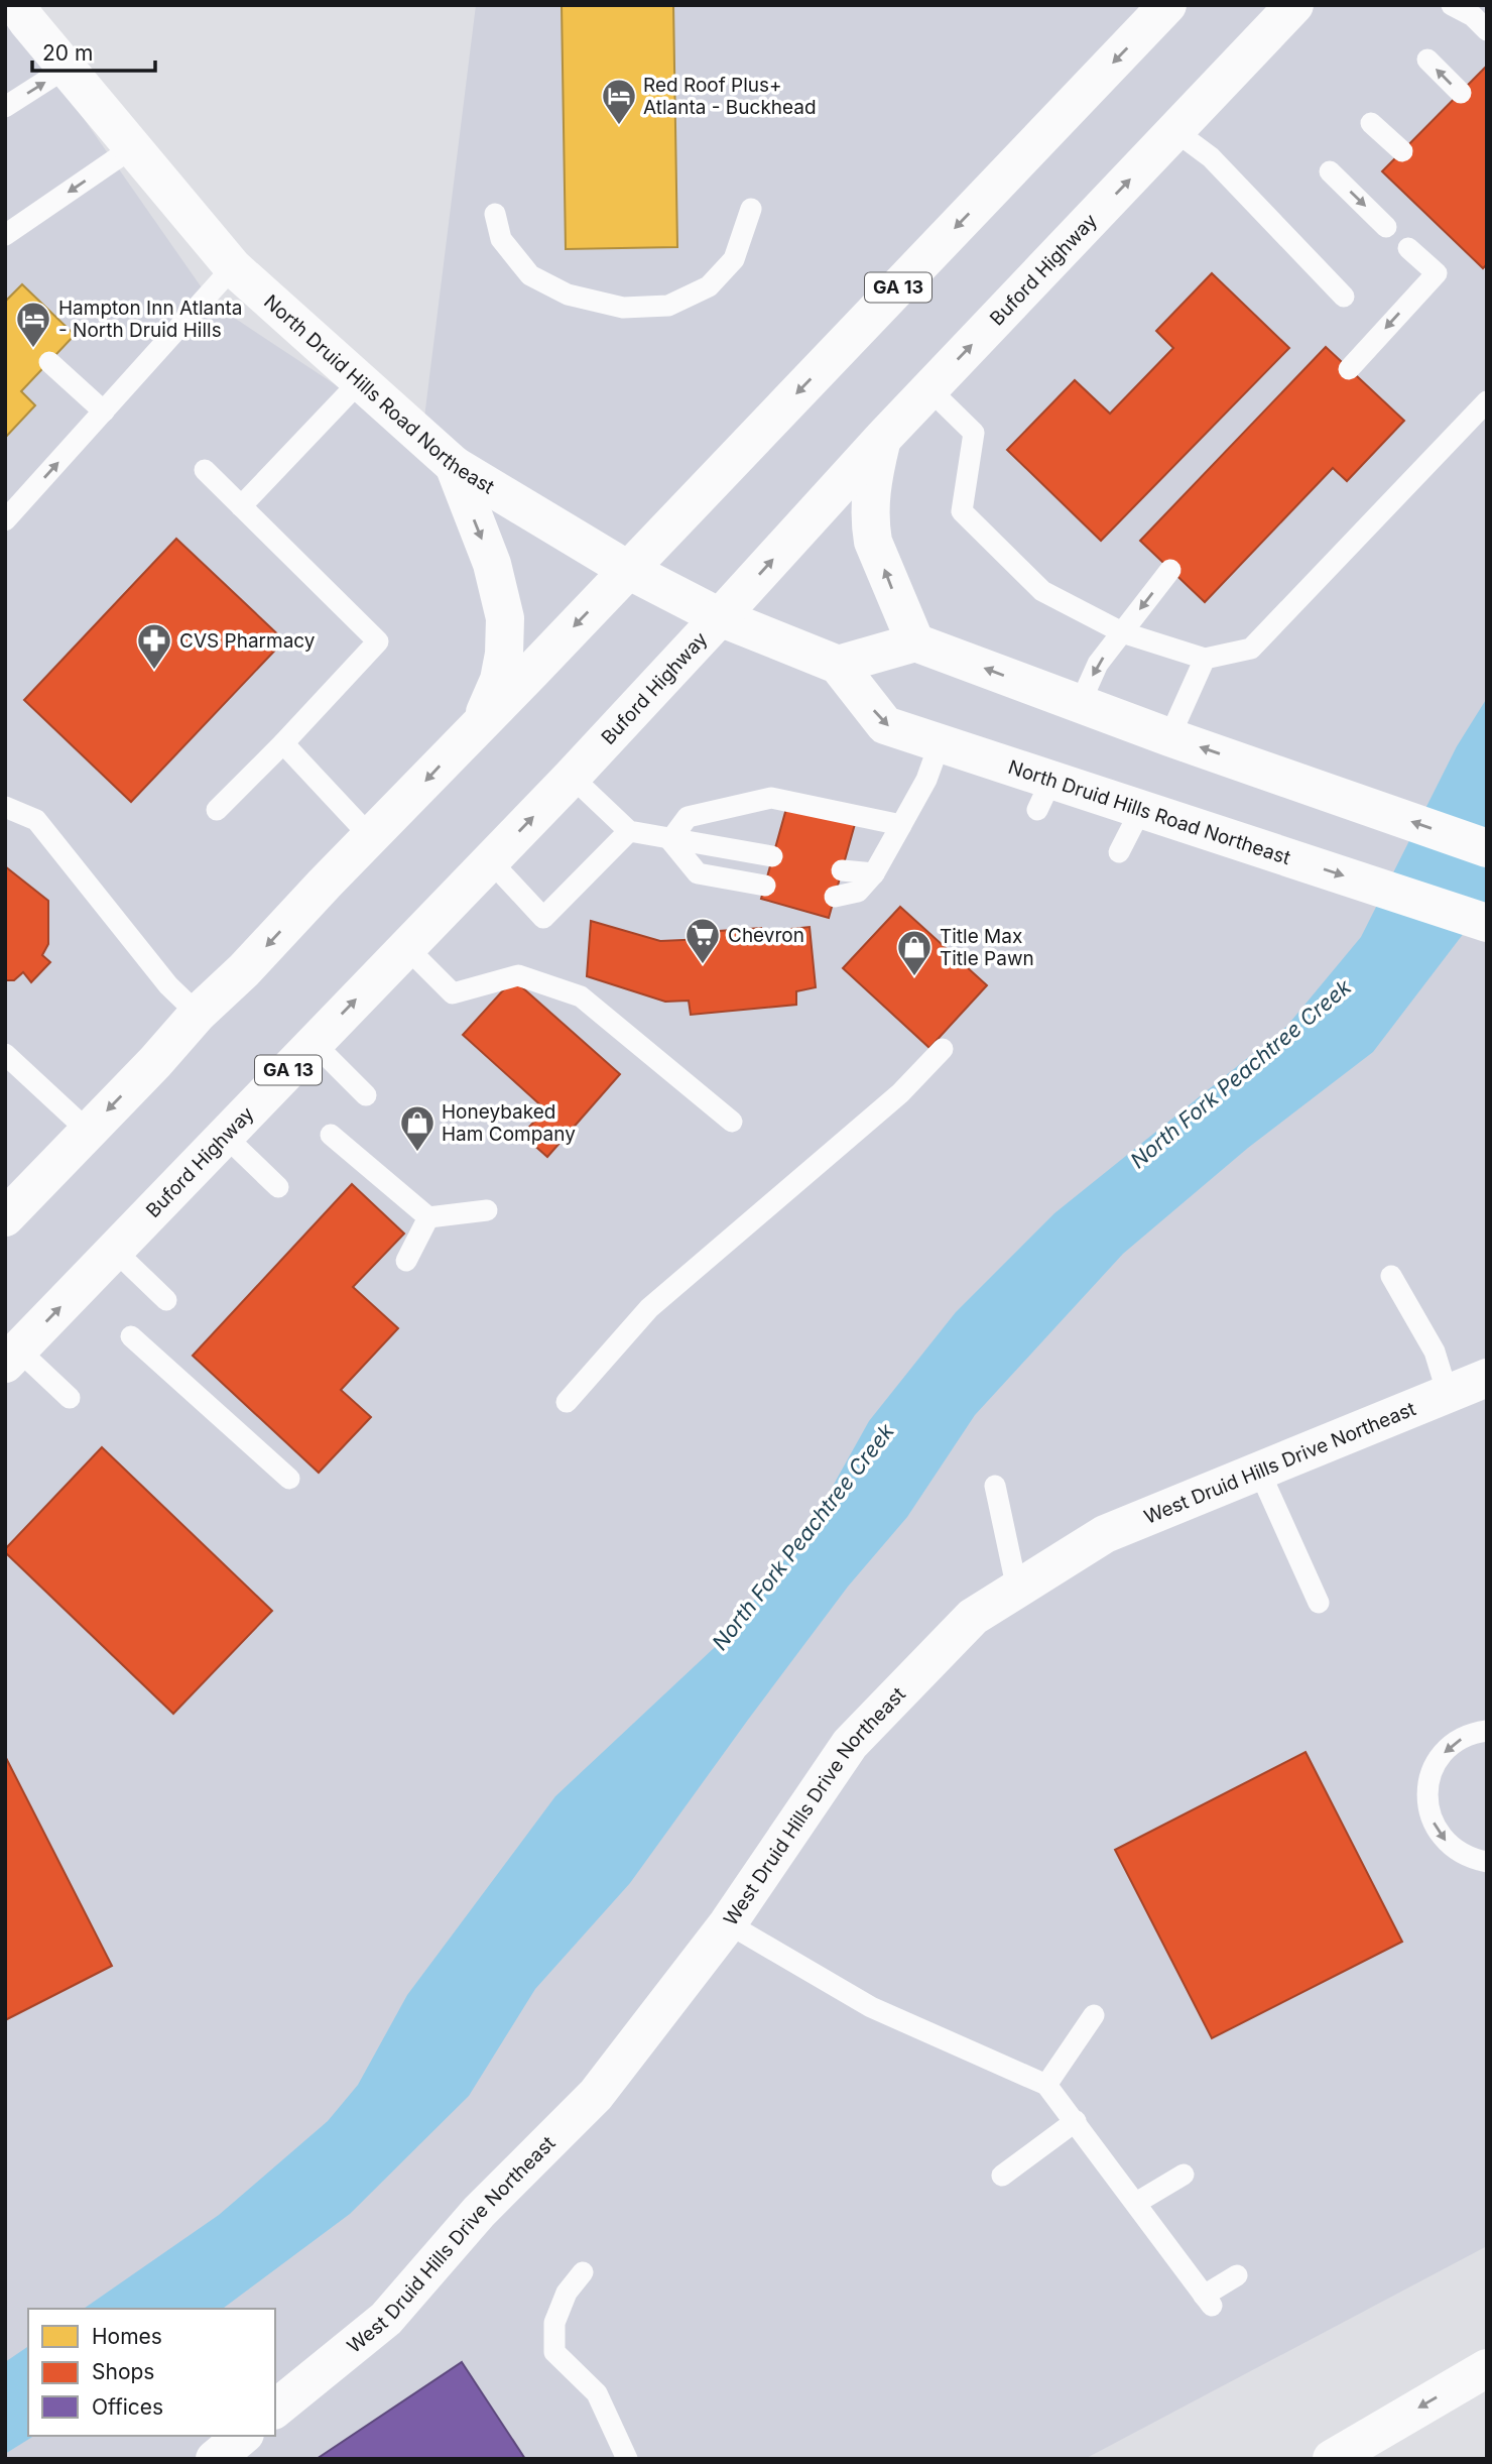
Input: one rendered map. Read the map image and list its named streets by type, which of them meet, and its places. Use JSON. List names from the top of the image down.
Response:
{
  "streets": {
    "main road": [
      "Buford Highway",
      "GA 13",
      "North Druid Hills Road Northeast",
      "West Druid Hills Drive Northeast"
    ]
  },
  "crossings": [
    ["Buford Highway", "North Druid Hills Road Northeast"],
    ["GA 13", "North Druid Hills Road Northeast"]
  ],
  "water": ["North Fork Peachtree Creek"],
  "places": {
    "hotel": ["Red Roof Plus+ Atlanta - Buckhead", "Hampton Inn Atlanta - North Druid Hills"],
    "pharmacy": ["CVS Pharmacy"],
    "supermarket": ["Chevron"],
    "shop": ["Title Max Title Pawn", "Honeybaked Ham Company"]
  },
  "legend": ["Homes", "Shops", "Offices"],
  "scale_bar": "20 m"
}
